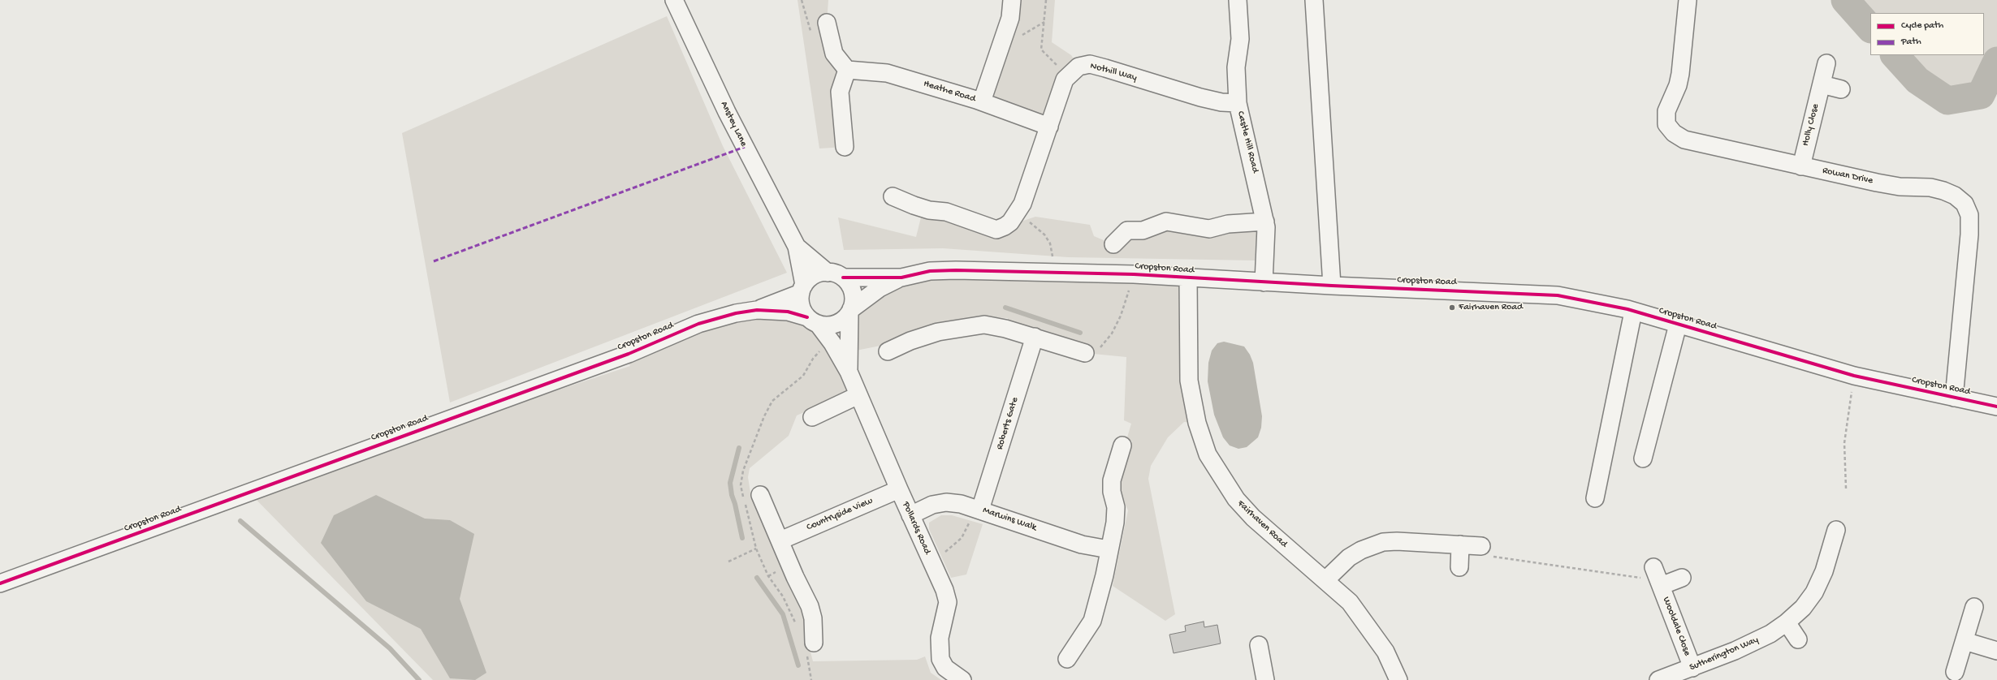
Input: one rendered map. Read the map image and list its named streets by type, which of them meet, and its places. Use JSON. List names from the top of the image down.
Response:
{
  "streets": {
    "street": [
      "Nothill Way",
      "Heathe Road",
      "Anstey Lane",
      "Holly Close",
      "Castle Hill Road",
      "Rowan Drive",
      "Cropston Road",
      "Roberts Gate",
      "Countryside View",
      "Marwins Walk",
      "Fairhaven Road",
      "Pollards Road",
      "Wooldale Close",
      "Sutherington Way"
    ]
  },
  "crossings": [
    ["Nothill Way", "Castle Hill Road"],
    ["Anstey Lane", "Cropston Road"],
    ["Anstey Lane", "Pollards Road"],
    ["Holly Close", "Rowan Drive"],
    ["Castle Hill Road", "Cropston Road"],
    ["Rowan Drive", "Cropston Road"],
    ["Cropston Road", "Fairhaven Road"],
    ["Cropston Road", "Pollards Road"],
    ["Roberts Gate", "Marwins Walk"],
    ["Countryside View", "Pollards Road"],
    ["Marwins Walk", "Pollards Road"],
    ["Wooldale Close", "Sutherington Way"]
  ],
  "places": ["Fairhaven Road"],
  "legend": ["Cycle path", "Path"]
}
